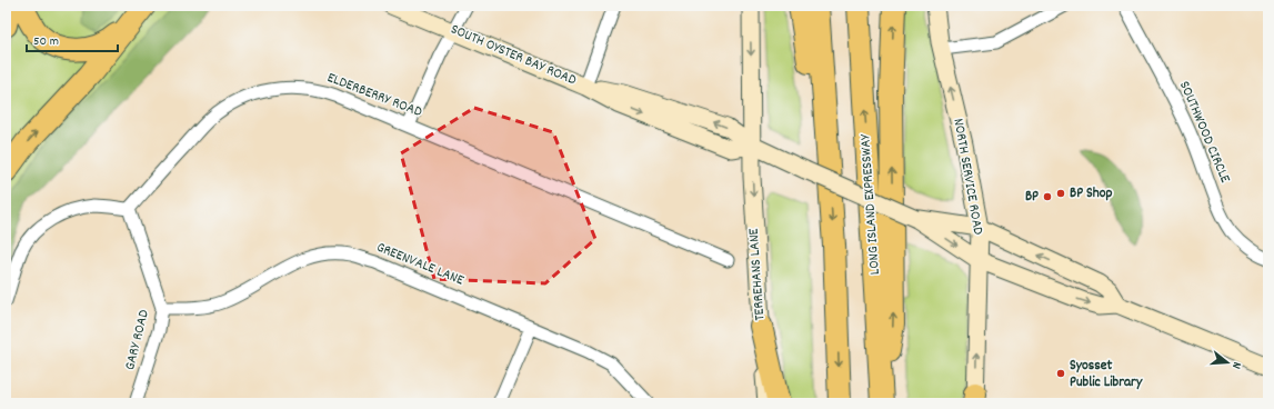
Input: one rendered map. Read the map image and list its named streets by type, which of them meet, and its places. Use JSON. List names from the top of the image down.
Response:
{
  "streets": {
    "highway": ["LONG ISLAND EXPRESSWAY"],
    "main road": ["SOUTH OYSTER BAY ROAD", "NORTH SERVICE ROAD", "TERREHANS LANE"],
    "street": [
      "ELDERBERRY ROAD",
      "SOUTHWOOD CIRCLE",
      "GREENVALE LANE",
      "GARY ROAD"
    ]
  },
  "crossings": [
    ["SOUTH OYSTER BAY ROAD", "NORTH SERVICE ROAD"],
    ["SOUTH OYSTER BAY ROAD", "TERREHANS LANE"],
    ["ELDERBERRY ROAD", "GARY ROAD"],
    ["GREENVALE LANE", "GARY ROAD"]
  ],
  "one_way": ["NORTH SERVICE ROAD", "TERREHANS LANE"],
  "places": ["BP Shop", "BP", "Syosset Public Library"],
  "scale_bar": "50 m",
  "north": "right"
}
